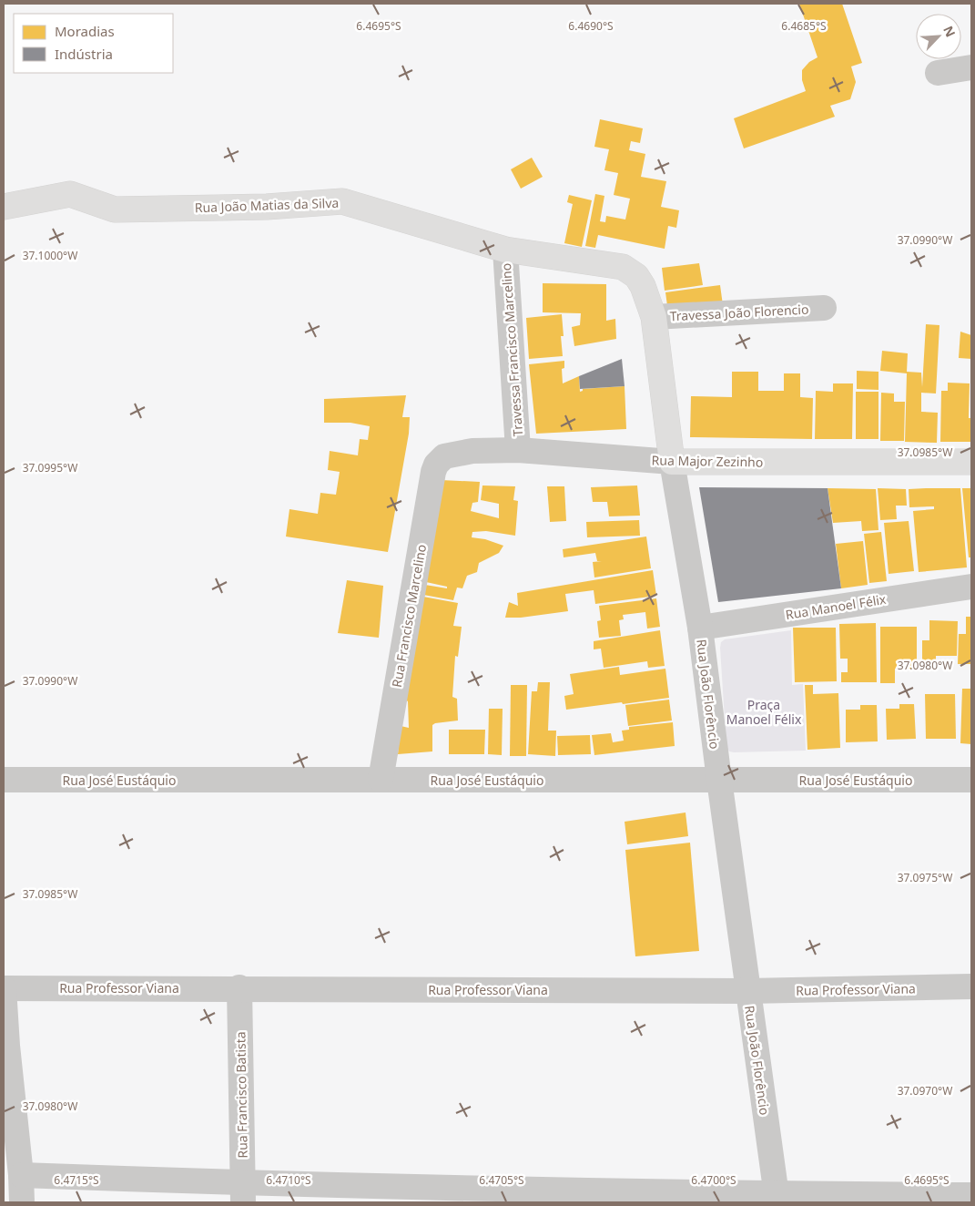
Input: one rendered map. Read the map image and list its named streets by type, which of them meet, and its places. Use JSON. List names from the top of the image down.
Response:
{
  "streets": {
    "street": [
      "Rua João Matias da Silva",
      "Travessa João Florencio",
      "Travessa Francisco Marcelino",
      "Rua Major Zezinho",
      "Rua Manoel Félix",
      "Rua Francisco Marcelino",
      "Rua João Florêncio",
      "Rua José Eustáquio",
      "Rua Professor Viana",
      "Rua Francisco Batista"
    ]
  },
  "crossings": [
    ["Rua João Matias da Silva", "Travessa Francisco Marcelino"],
    ["Rua João Matias da Silva", "Rua João Florêncio"],
    ["Travessa João Florencio", "Rua João Florêncio"],
    ["Travessa Francisco Marcelino", "Rua Major Zezinho"],
    ["Rua Major Zezinho", "Rua Francisco Marcelino"],
    ["Rua Major Zezinho", "Rua João Florêncio"],
    ["Rua Manoel Félix", "Rua João Florêncio"],
    ["Rua Francisco Marcelino", "Rua José Eustáquio"],
    ["Rua João Florêncio", "Rua José Eustáquio"],
    ["Rua João Florêncio", "Rua Professor Viana"],
    ["Rua Professor Viana", "Rua Francisco Batista"]
  ],
  "parks": ["Praça Manoel Félix"],
  "legend": ["Moradias", "Indústria"],
  "north": "top right",
  "coordinates": [
    "6.4695°S",
    "6.4690°S",
    "6.4685°S",
    "37.0990°W",
    "37.1000°W",
    "37.0985°W",
    "37.0995°W",
    "37.0980°W",
    "37.0975°W",
    "37.0970°W",
    "6.4715°S",
    "6.4710°S",
    "6.4705°S",
    "6.4700°S"
  ]
}
